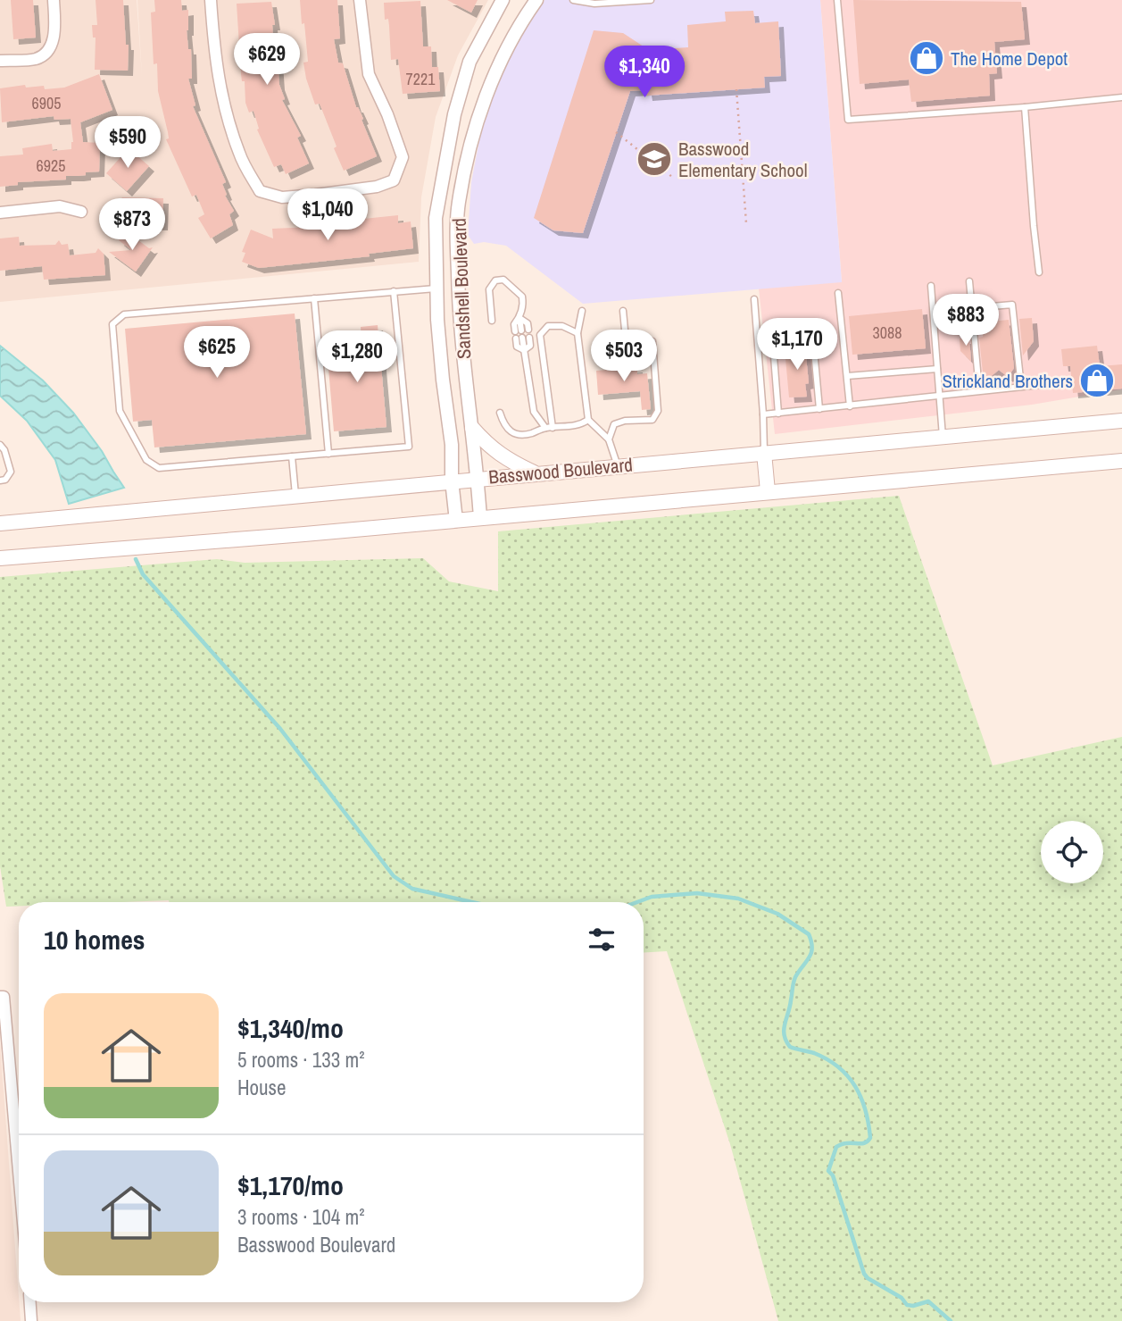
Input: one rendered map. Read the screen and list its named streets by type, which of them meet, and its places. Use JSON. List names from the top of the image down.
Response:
{
  "streets": {
    "main road": ["Basswood Boulevard"],
    "street": ["Sandshell Boulevard"]
  },
  "crossings": [
    ["Sandshell Boulevard", "Basswood Boulevard"]
  ],
  "places": {
    "shop": ["The Home Depot", "Strickland Brothers"],
    "school or university": ["Basswood Elementary School"]
  },
  "house_numbers": [
    "7221",
    "6905",
    "6925",
    "3088"
  ],
  "page": {
    "price": [
      "$629",
      "$1,340",
      "$590",
      "$1,040",
      "$873",
      "$883",
      "$1,170",
      "$625",
      "$503",
      "$1,280"
    ],
    "heading": "10 homes",
    "list": [
      {
        "name": "$1,340/mo",
        "note": "5 rooms · 133 m² · House"
      },
      {
        "name": "$1,170/mo",
        "note": "3 rooms · 104 m² · Basswood Boulevard"
      }
    ]
  }
}
